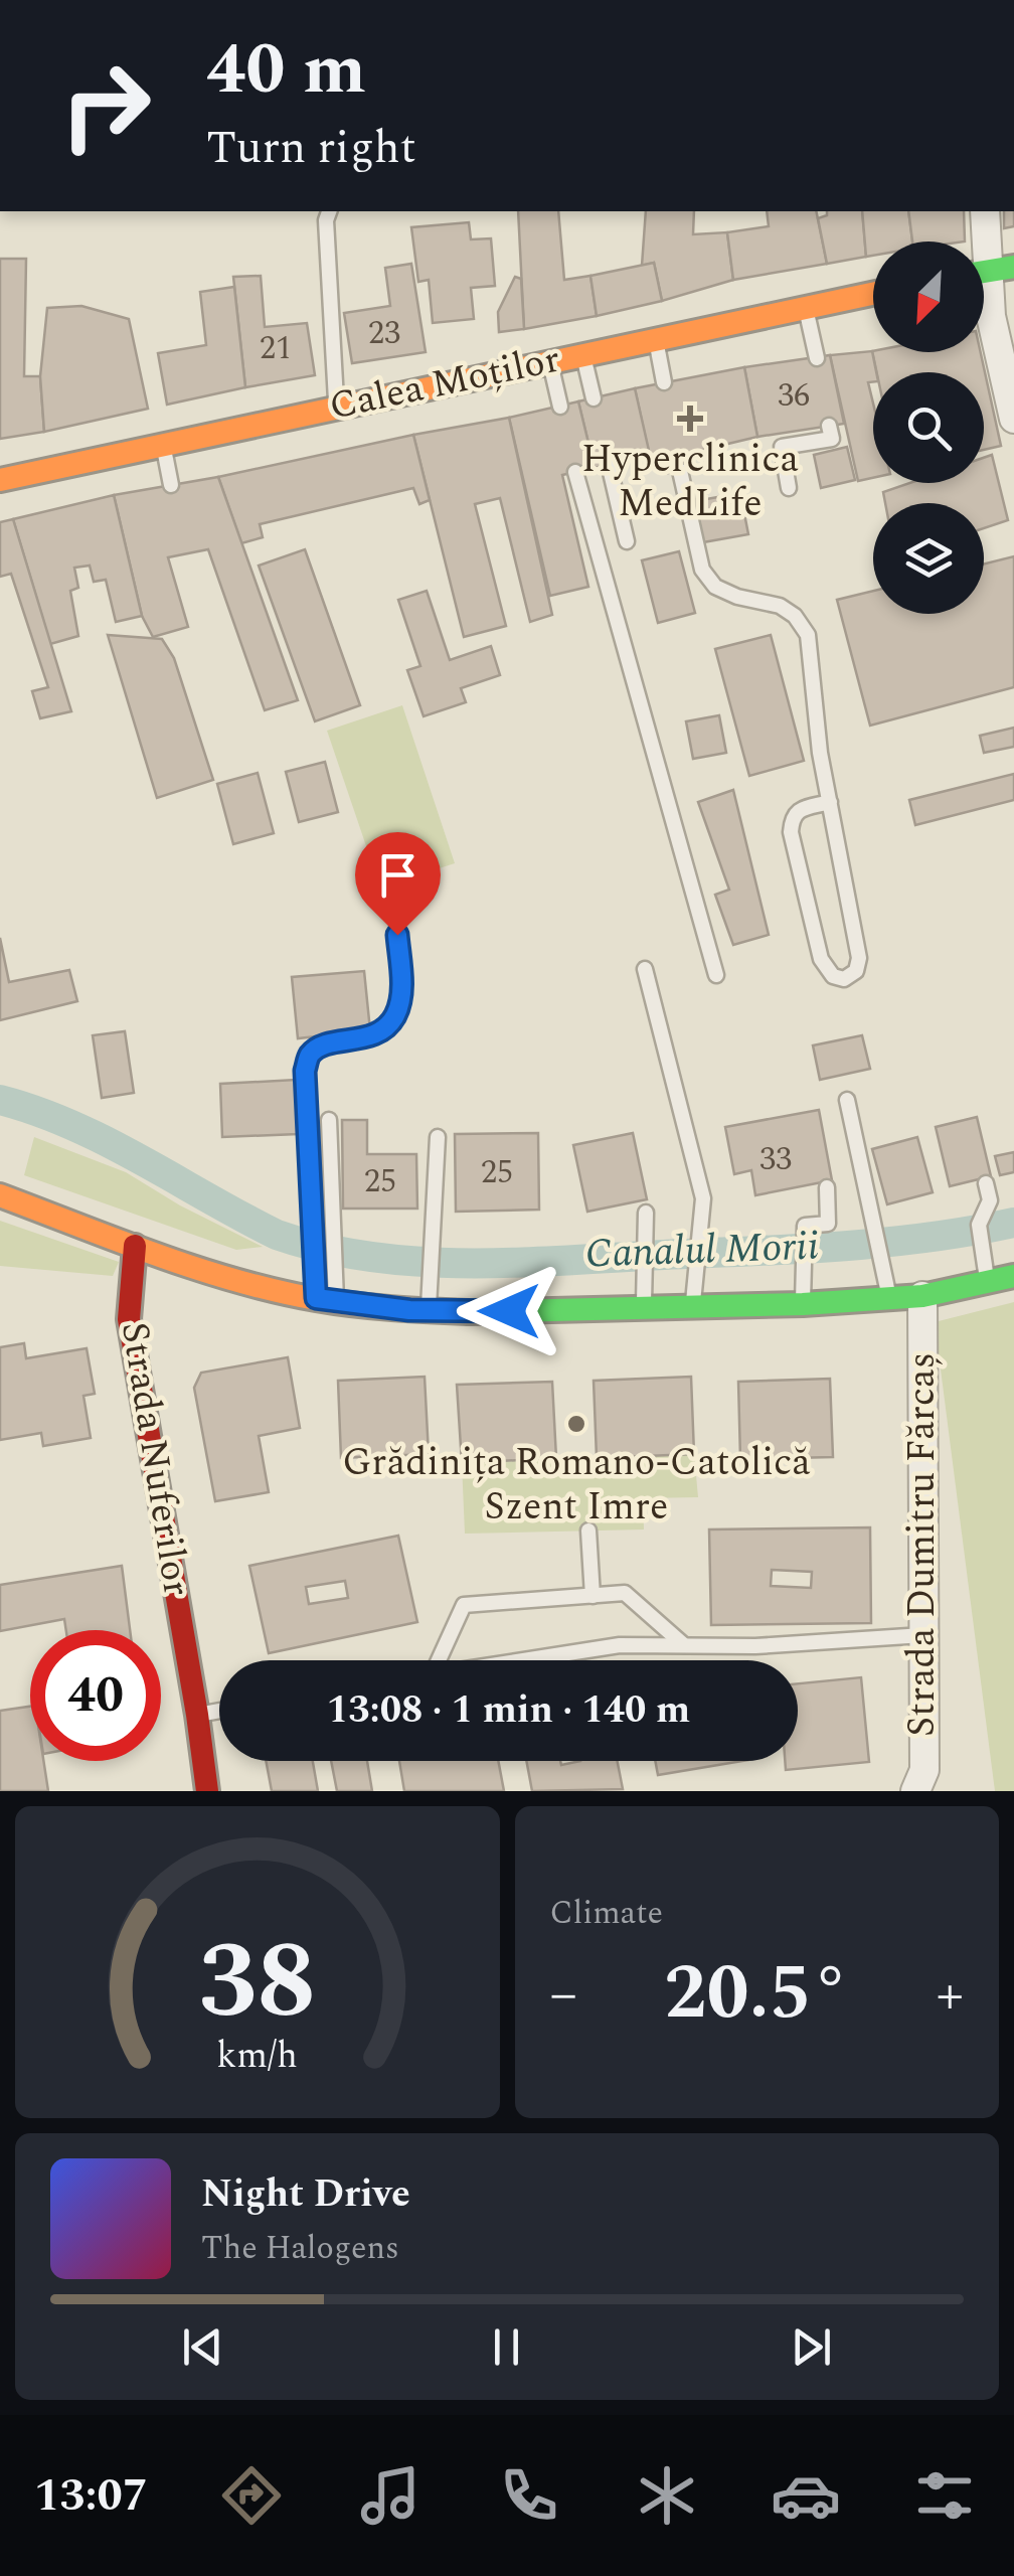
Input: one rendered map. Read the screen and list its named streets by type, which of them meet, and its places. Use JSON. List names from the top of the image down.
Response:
{
  "streets": {
    "street": ["Calea Moților", "Strada Nuferilor", "Strada Dumitru Fărcaș"]
  },
  "water": ["Canalul Morii"],
  "places": {
    "health": ["Hyperclinica MedLife"],
    "other": ["Grădinița Romano-Catolică Szent Imre"]
  },
  "house_numbers": [
    "23",
    "21",
    "36",
    "33",
    "25",
    "25"
  ],
  "north": "bottom left",
  "page": {
    "turn": ["40 m", "Turn right"],
    "limit": "40",
    "trip": "13:08 · 1 min · 140 m",
    "tile": "Climate",
    "heat": ["−", "20.5°", "+"],
    "song": ["Night Drive", "The Halogens"],
    "tabs": "13:07",
    "gauge": ["38", "km/h"]
  }
}
